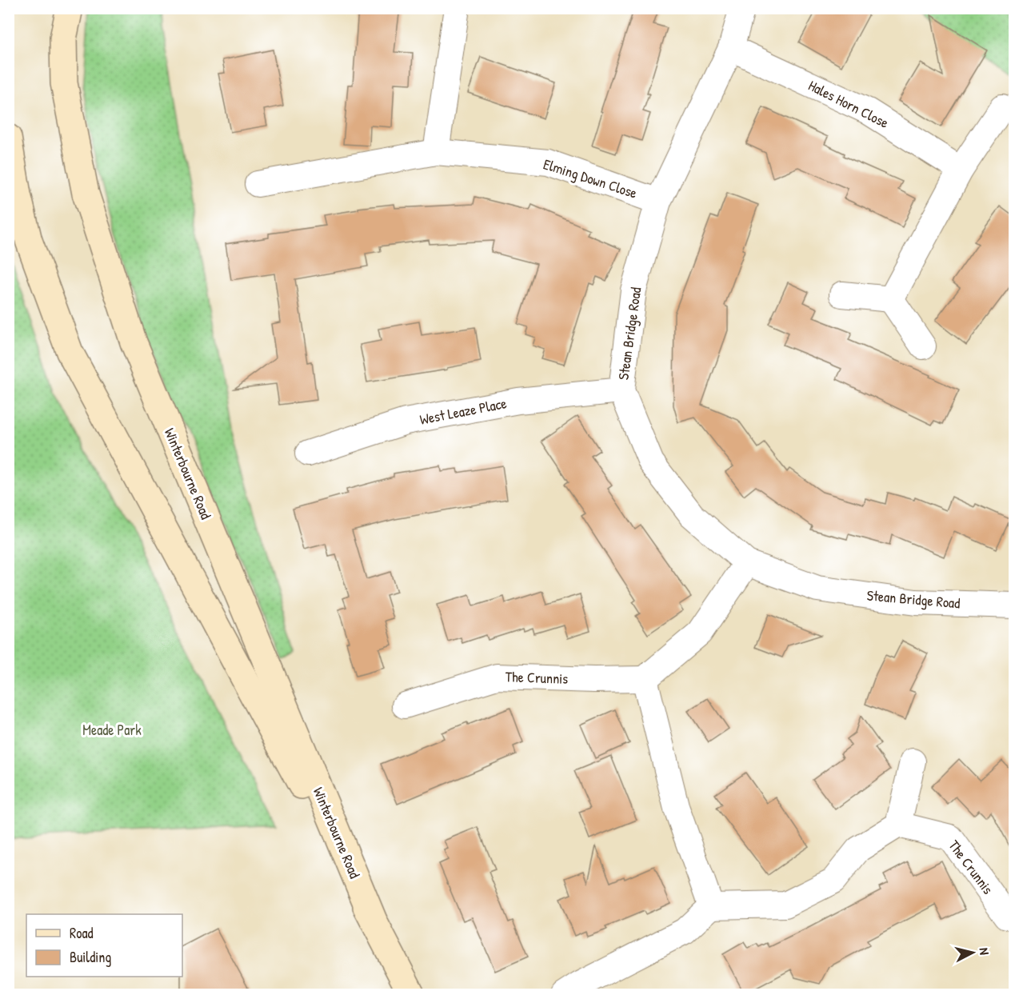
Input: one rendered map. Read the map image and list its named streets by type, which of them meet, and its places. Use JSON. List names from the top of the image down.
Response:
{
  "streets": {
    "main road": ["Winterbourne Road"],
    "street": [
      "Hales Horn Close",
      "Elming Down Close",
      "Stean Bridge Road",
      "West Leaze Place",
      "The Crunnis"
    ]
  },
  "crossings": [
    ["Hales Horn Close", "Stean Bridge Road"],
    ["Elming Down Close", "Stean Bridge Road"],
    ["Stean Bridge Road", "West Leaze Place"]
  ],
  "parks": ["Meade Park"],
  "legend": ["Road", "Building"],
  "north": "right"
}
